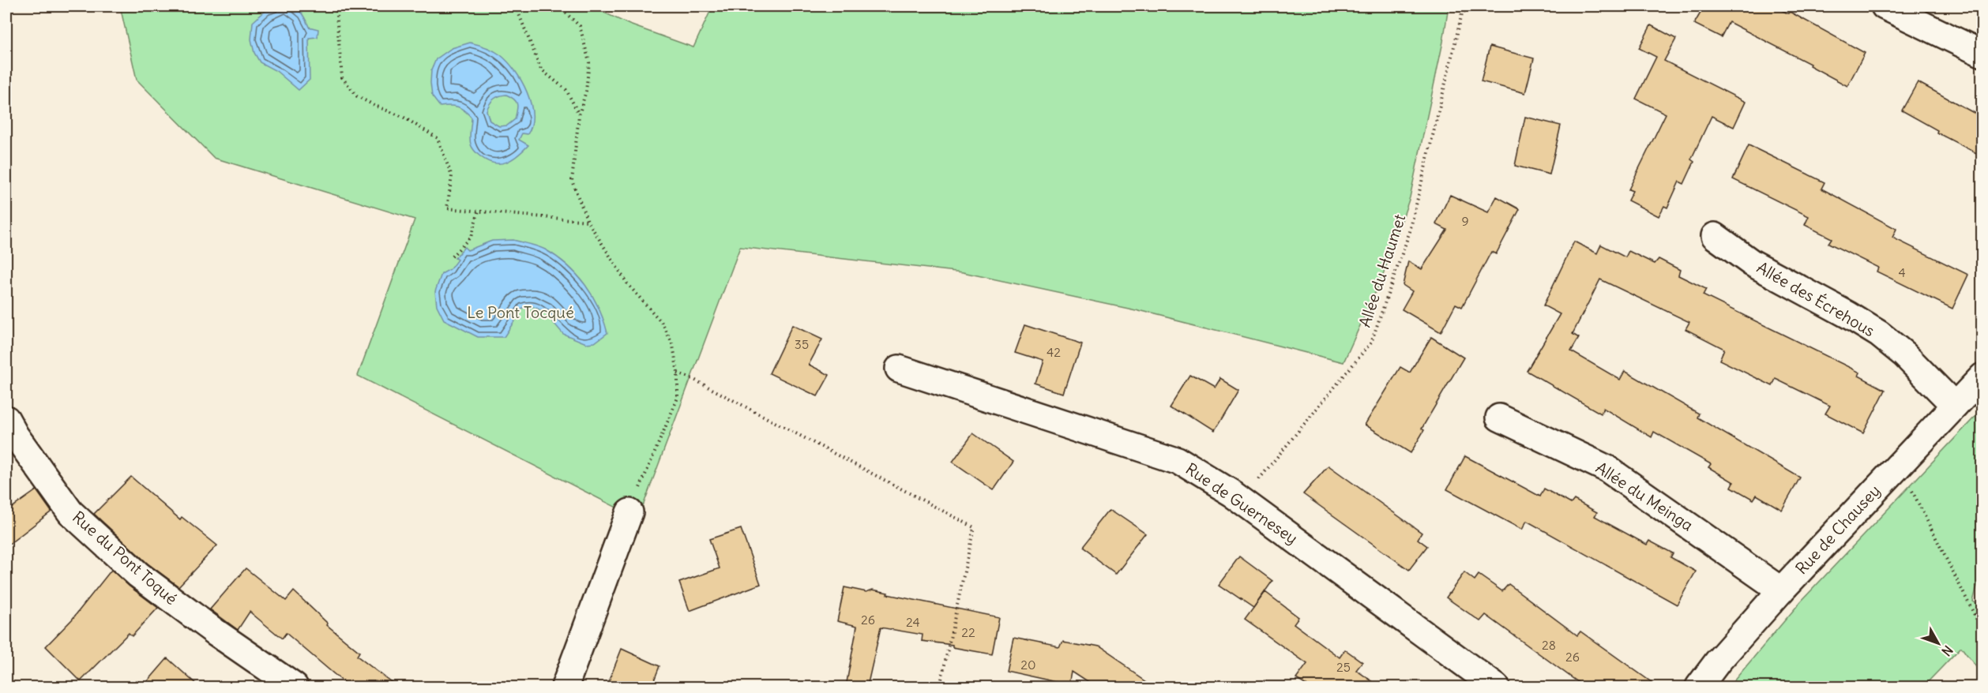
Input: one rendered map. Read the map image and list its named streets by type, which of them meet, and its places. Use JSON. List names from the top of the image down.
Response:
{
  "streets": {
    "street": [
      "Allée des Écrehous",
      "Allée du Meinga",
      "Rue de Guernesey",
      "Rue de Chausey",
      "Rue du Pont Toqué"
    ],
    "path": ["Allée du Haumet"]
  },
  "crossings": [
    ["Allée du Haumet", "Rue de Guernesey"],
    ["Allée des Écrehous", "Rue de Chausey"],
    ["Allée du Meinga", "Rue de Chausey"]
  ],
  "parks": ["Le Pont Tocqué"],
  "house_numbers": [
    "9",
    "4",
    "35",
    "42",
    "26",
    "24",
    "22",
    "28",
    "26",
    "20",
    "25"
  ],
  "north": "bottom right"
}
